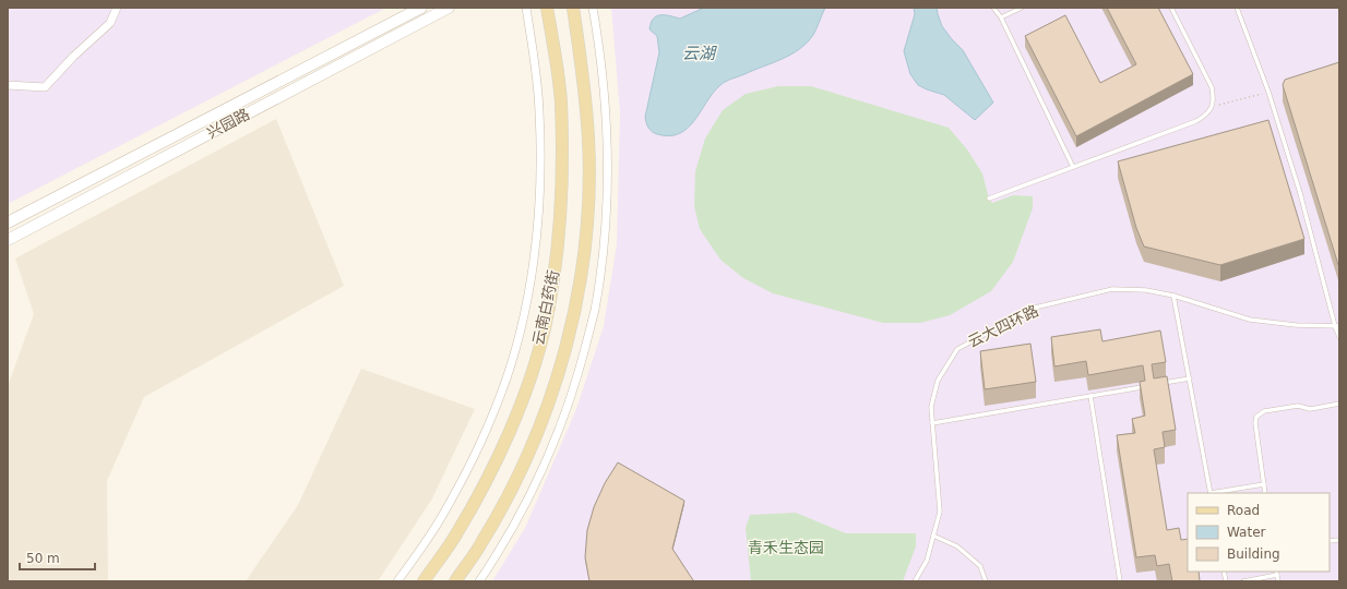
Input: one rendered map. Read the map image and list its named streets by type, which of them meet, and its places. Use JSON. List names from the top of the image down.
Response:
{
  "streets": {
    "main road": ["兴园路", "云南白药街"],
    "lane": ["云大四环路"]
  },
  "water": ["云湖"],
  "parks": ["青禾生态园"],
  "legend": ["Road", "Water", "Building"],
  "scale_bar": "50 m"
}
